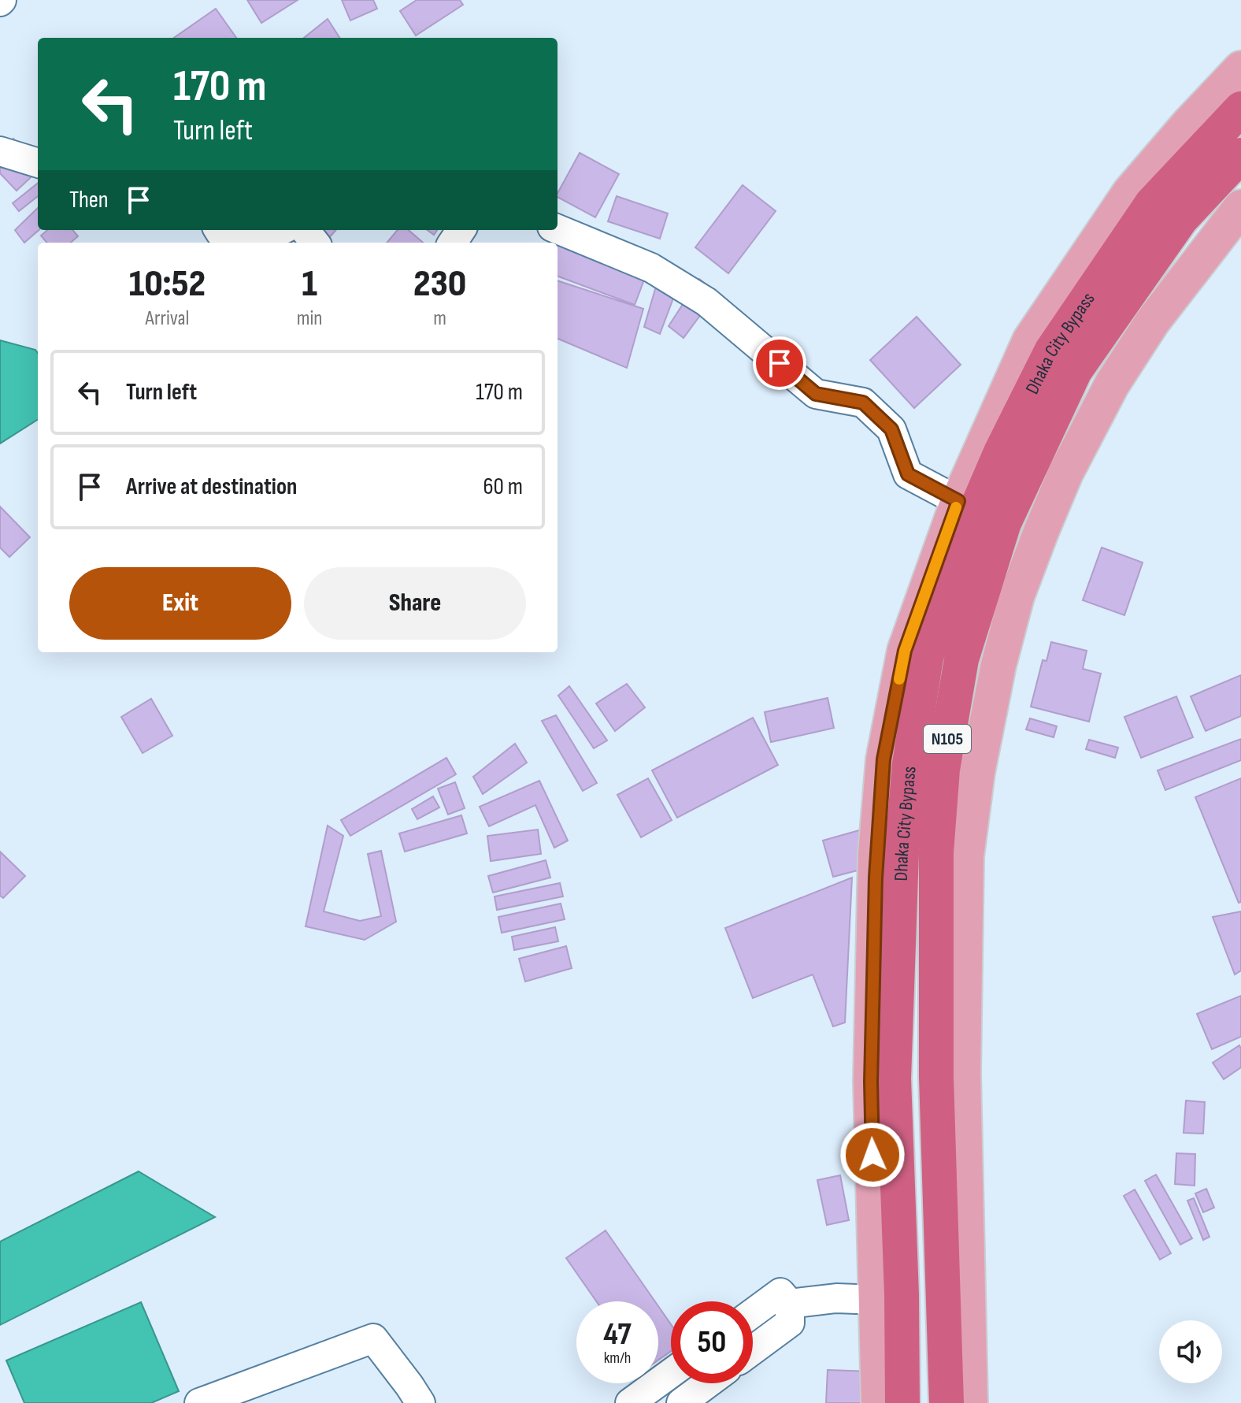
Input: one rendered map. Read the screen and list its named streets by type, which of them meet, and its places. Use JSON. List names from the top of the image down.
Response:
{
  "streets": {
    "highway": ["Dhaka City Bypass", "N105"]
  },
  "page": {
    "turn": ["170 m", "Turn left"],
    "then": "Then",
    "eta": [
      "10:52",
      "Arrival",
      "1",
      "min",
      "230",
      "m"
    ],
    "list": [
      {
        "name": "Turn left",
        "value": "170 m"
      },
      {
        "name": "Arrive at destination",
        "value": "60 m"
      }
    ],
    "buttons": ["Exit", "Share"],
    "speed": "47 km/h",
    "limit": "50"
  }
}
